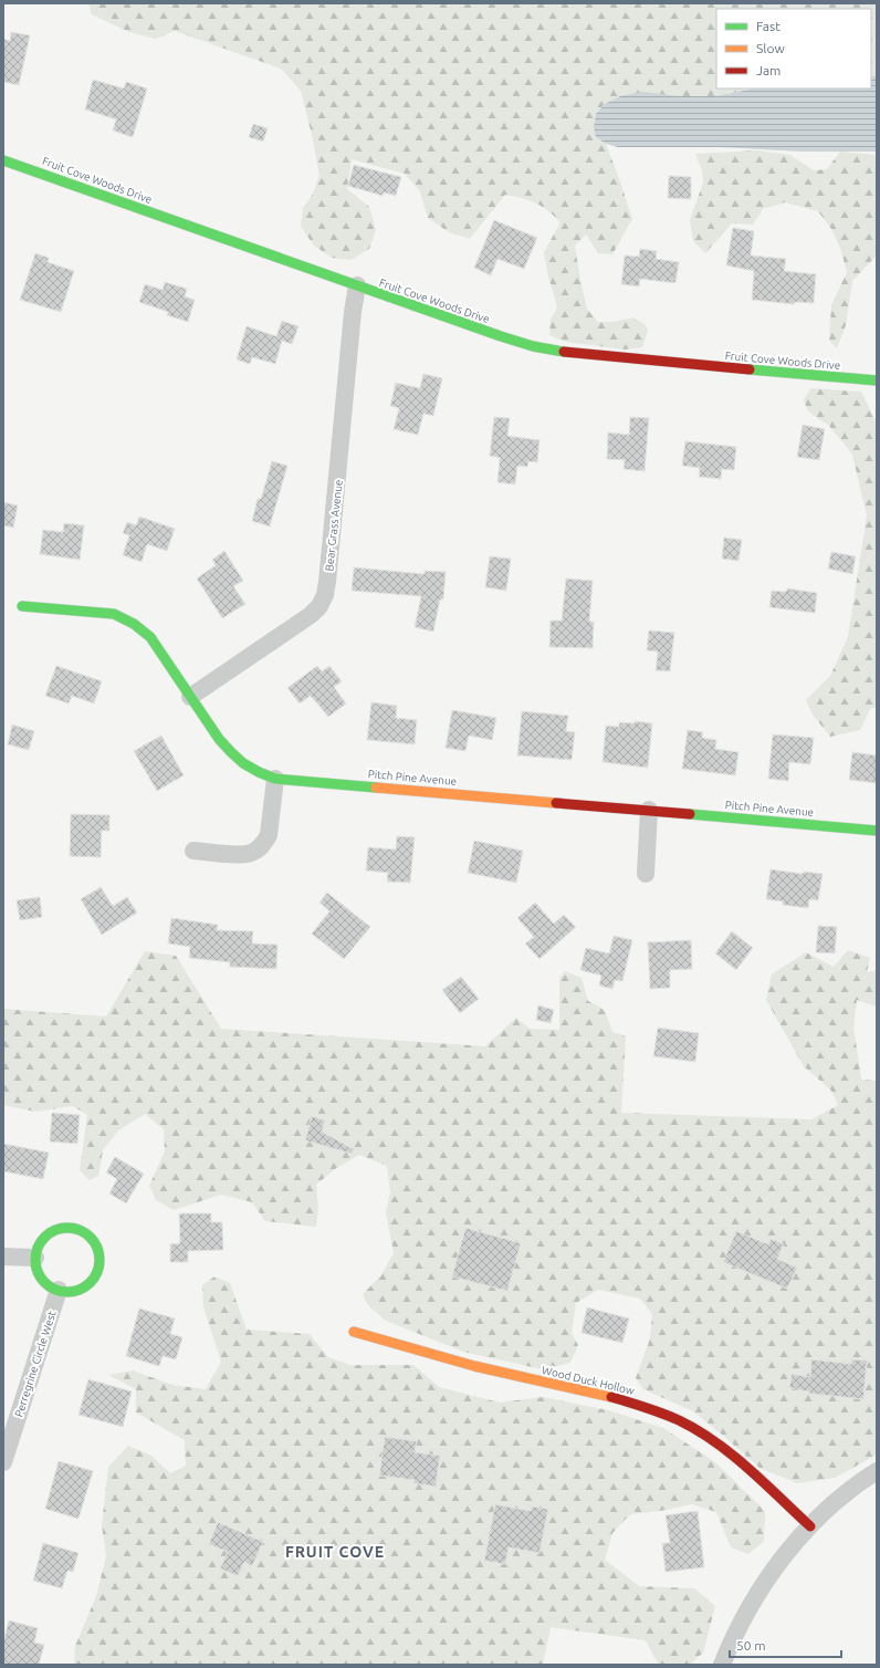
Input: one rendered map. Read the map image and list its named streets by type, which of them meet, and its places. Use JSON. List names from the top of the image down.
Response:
{
  "streets": {
    "street": [
      "Fruit Cove Woods Drive",
      "Bear Grass Avenue",
      "Pitch Pine Avenue",
      "Perregrine Circle West",
      "Wood Duck Hollow"
    ]
  },
  "crossings": [
    ["Fruit Cove Woods Drive", "Bear Grass Avenue"],
    ["Bear Grass Avenue", "Pitch Pine Avenue"]
  ],
  "districts": ["FRUIT COVE"],
  "legend": ["Fast", "Slow", "Jam"],
  "scale_bar": "50 m"
}
